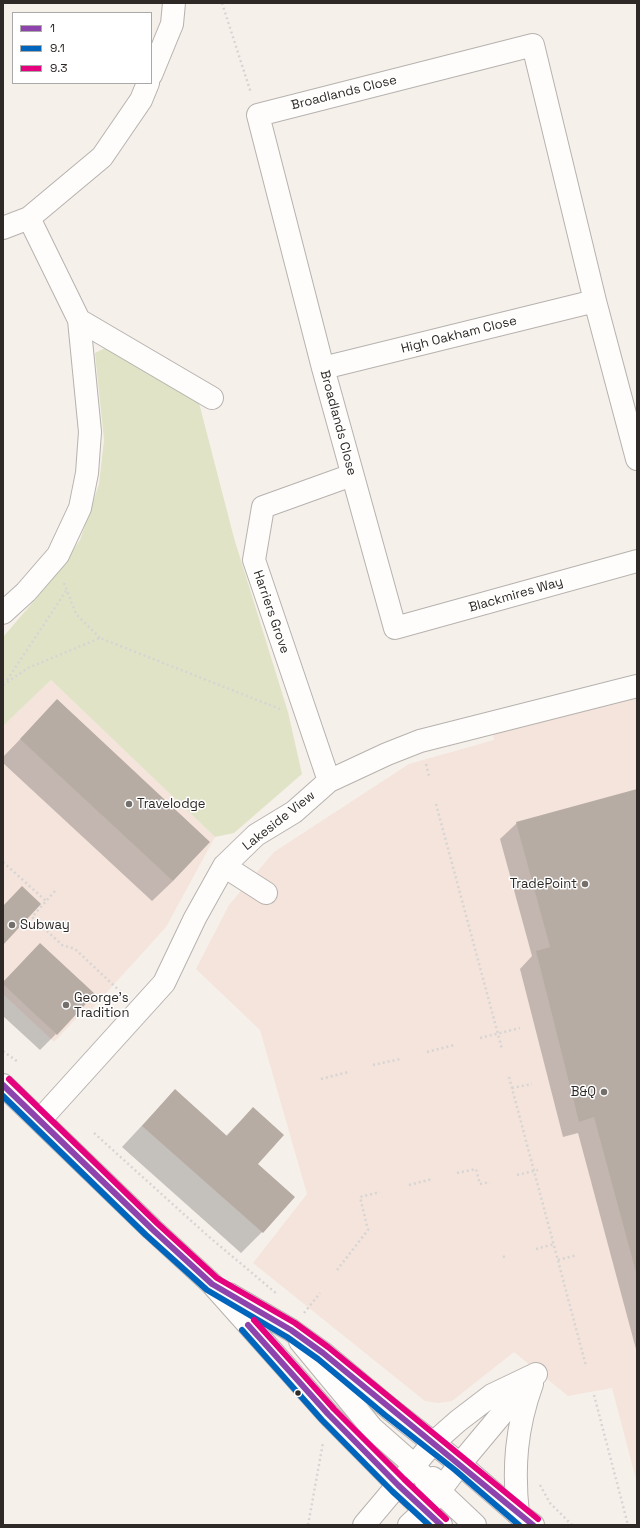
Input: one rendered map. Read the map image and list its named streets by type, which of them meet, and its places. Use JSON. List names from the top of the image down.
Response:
{
  "streets": {
    "street": [
      "Broadlands Close",
      "High Oakham Close",
      "Blackmires Way",
      "Harriers Grove",
      "Lakeside View"
    ]
  },
  "crossings": [
    ["Broadlands Close", "High Oakham Close"],
    ["Broadlands Close", "Blackmires Way"],
    ["Broadlands Close", "Harriers Grove"],
    ["Harriers Grove", "Lakeside View"]
  ],
  "places": [
    "Travelodge",
    "TradePoint",
    "Subway",
    "George's Tradition",
    "B&Q"
  ],
  "lines": ["transit line 9.3", "transit line 1", "transit line 9.1"],
  "legend": ["1", "9.1", "9.3"]
}
